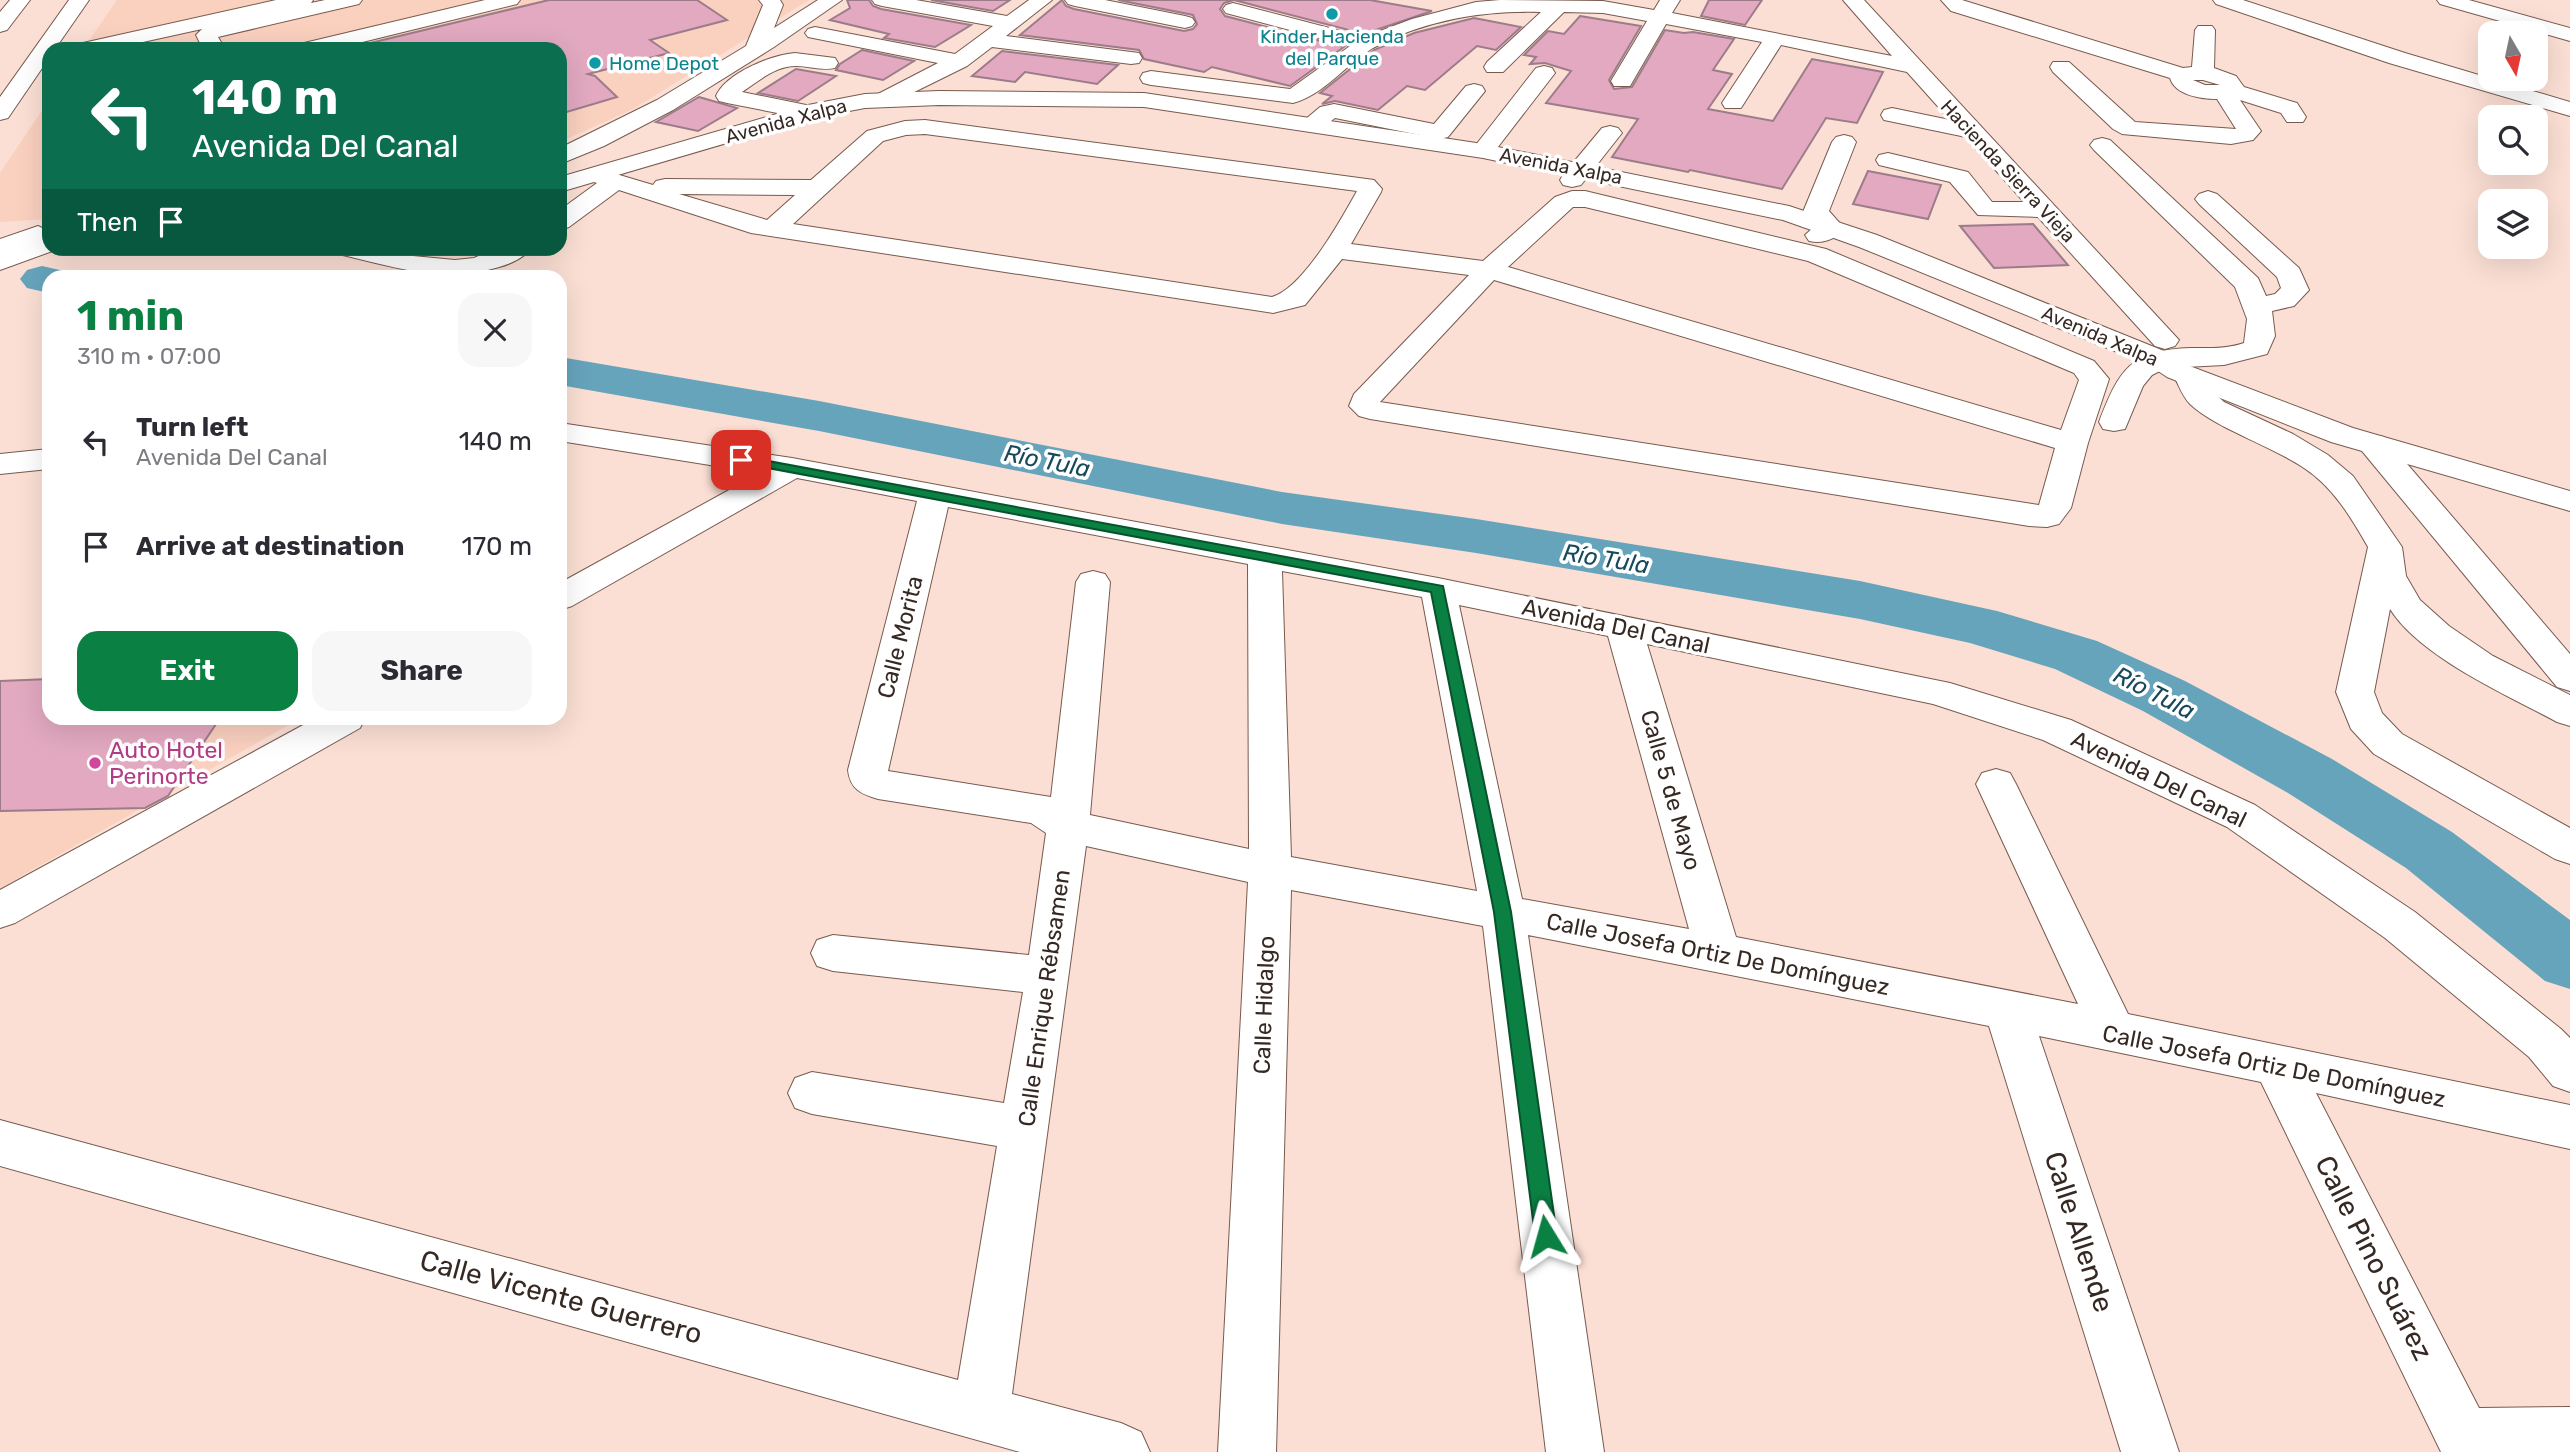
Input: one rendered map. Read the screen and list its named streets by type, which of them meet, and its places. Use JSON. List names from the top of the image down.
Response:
{
  "streets": {
    "main road": [
      "Avenida Xalpa",
      "Hacienda Sierra Vieja",
      "Avenida Del Canal",
      "Calle Morita",
      "Calle 5 de Mayo",
      "Calle Josefa Ortiz De Domínguez",
      "Calle Enrique Rébsamen",
      "Calle Hidalgo",
      "Calle Allende",
      "Calle Pino Suárez",
      "Calle Vicente Guerrero"
    ]
  },
  "crossings": [
    ["Avenida Xalpa", "Hacienda Sierra Vieja"],
    ["Avenida Del Canal", "Calle Morita"],
    ["Avenida Del Canal", "Calle 5 de Mayo"],
    ["Avenida Del Canal", "Calle Hidalgo"],
    ["Calle Morita", "Calle Josefa Ortiz De Domínguez"],
    ["Calle 5 de Mayo", "Calle Josefa Ortiz De Domínguez"],
    ["Calle Josefa Ortiz De Domínguez", "Calle Enrique Rébsamen"],
    ["Calle Josefa Ortiz De Domínguez", "Calle Hidalgo"],
    ["Calle Josefa Ortiz De Domínguez", "Calle Allende"],
    ["Calle Josefa Ortiz De Domínguez", "Calle Pino Suárez"],
    ["Calle Enrique Rébsamen", "Calle Vicente Guerrero"]
  ],
  "water": ["Río Tula"],
  "places": ["Kinder Hacienda del Parque", "Home Depot", "Auto Hotel Perinorte"],
  "north": "bottom",
  "page": {
    "turn": ["140 m", "Avenida Del Canal"],
    "then": "Then",
    "heading": ["1 min", "310 m · 07:00"],
    "list": [
      {
        "name": "Turn left",
        "note": "Avenida Del Canal",
        "value": "140 m"
      },
      {
        "name": "Arrive at destination",
        "value": "170 m"
      }
    ],
    "buttons": ["Exit", "Share"]
  }
}
